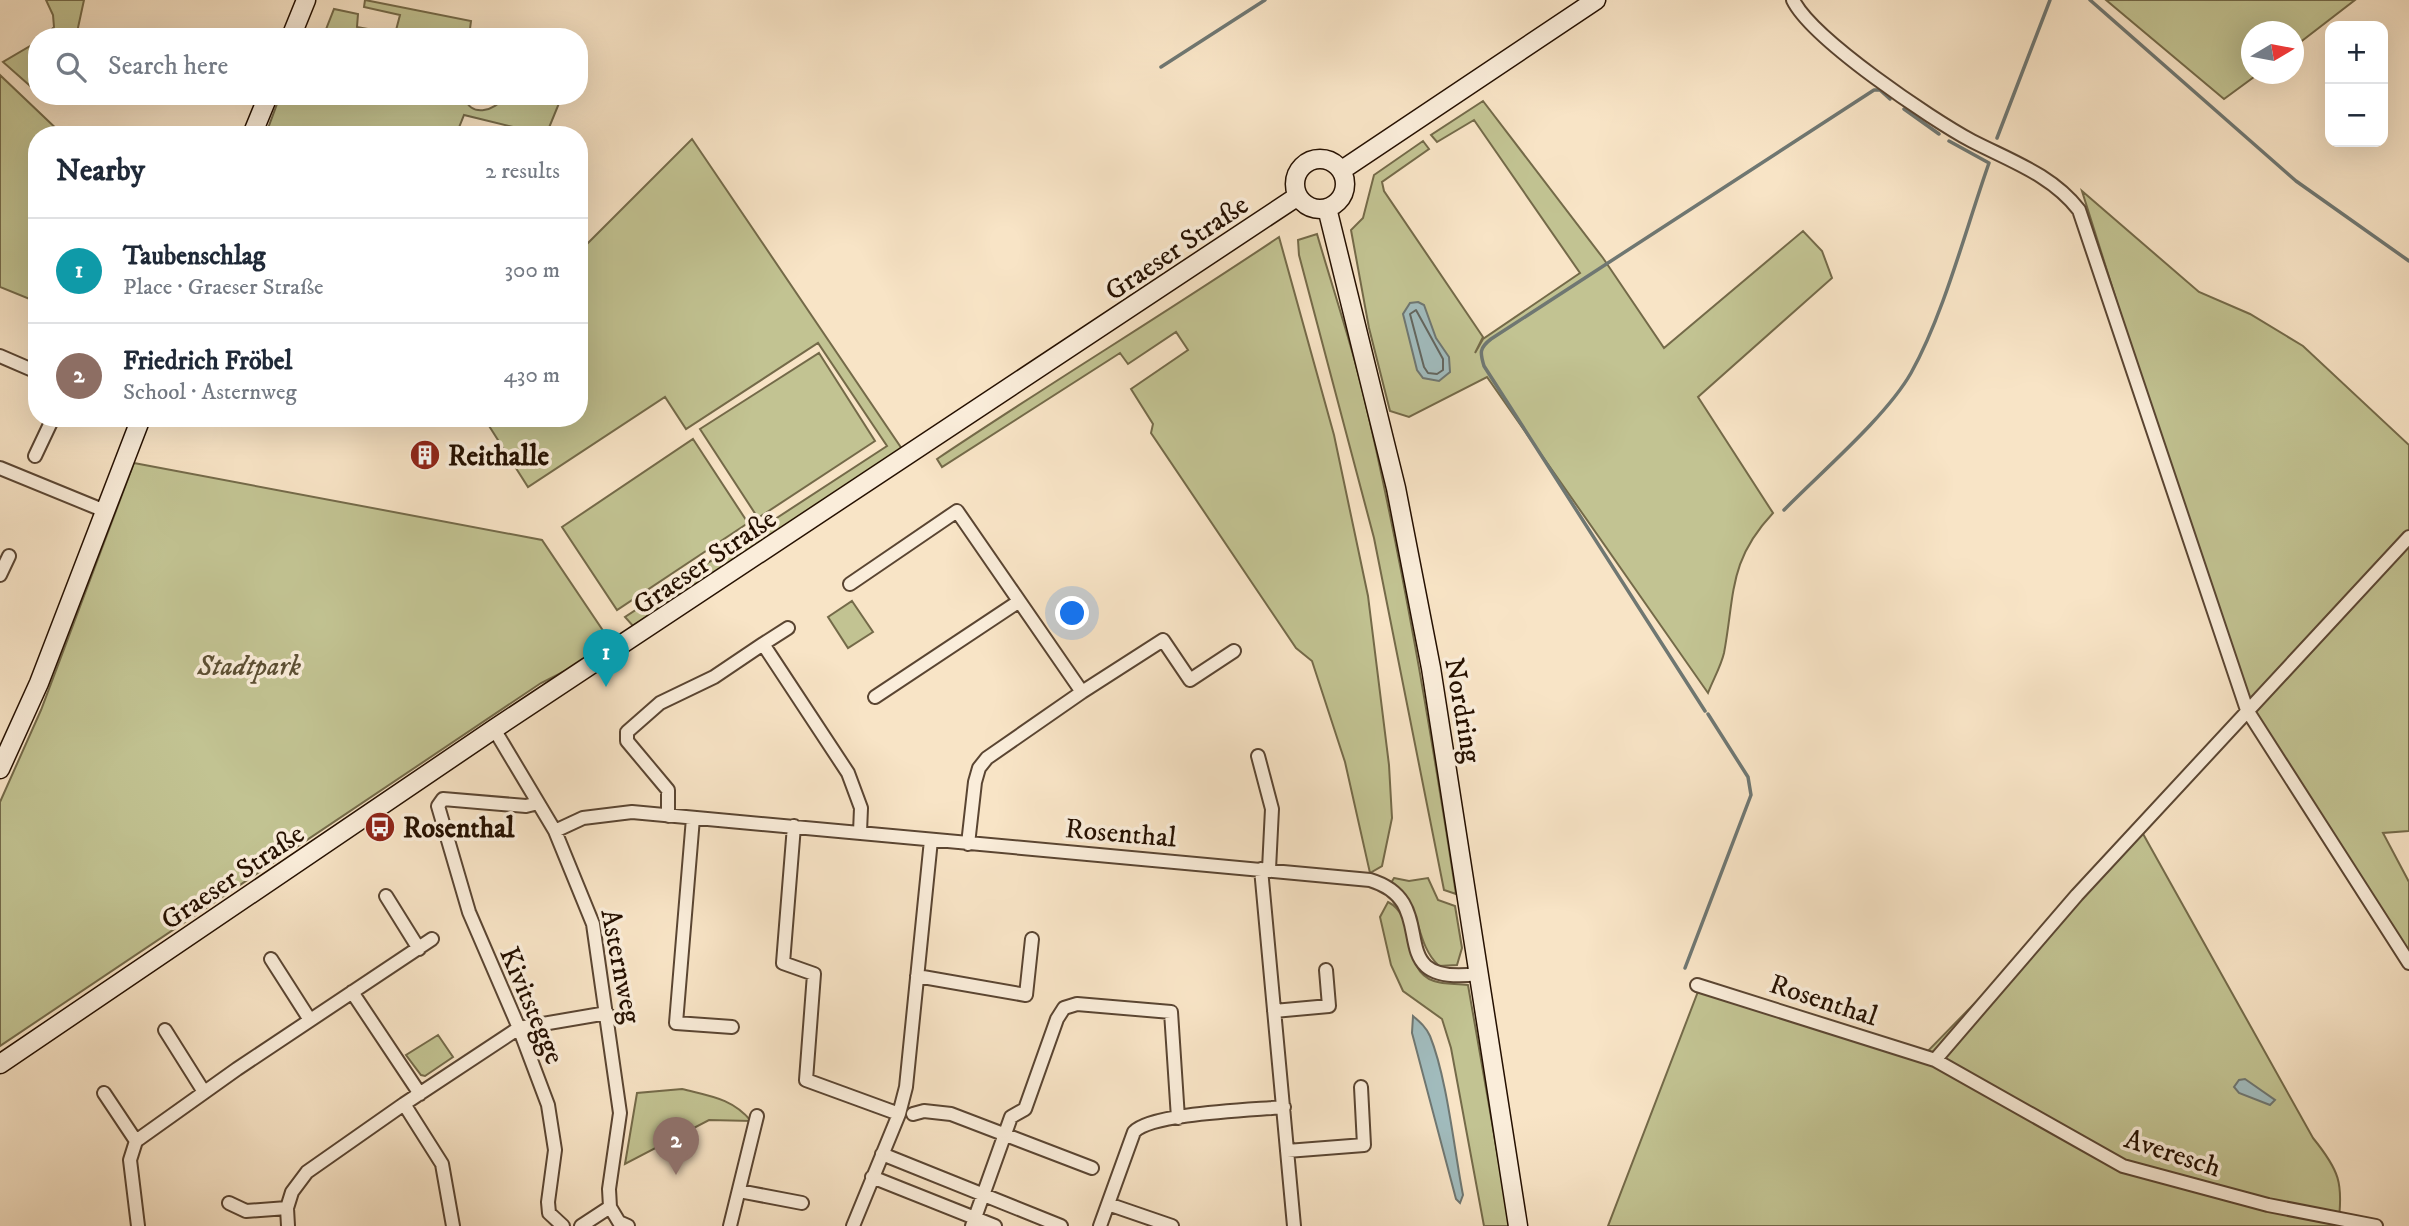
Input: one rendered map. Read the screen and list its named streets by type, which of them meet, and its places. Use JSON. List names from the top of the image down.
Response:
{
  "streets": {
    "main road": ["Graeser Straße", "Nordring"],
    "street": [
      "Rosenthal",
      "Asternweg",
      "Kivitstegge",
      "Averesch"
    ]
  },
  "crossings": [
    ["Graeser Straße", "Nordring"],
    ["Graeser Straße", "Asternweg"],
    ["Nordring", "Rosenthal"],
    ["Rosenthal", "Asternweg"],
    ["Rosenthal", "Averesch"],
    ["Asternweg", "Kivitstegge"]
  ],
  "parks": ["Stadtpark"],
  "places": {
    "building": ["Reithalle"],
    "bus stop": ["Rosenthal"]
  },
  "north": "right",
  "page": {
    "map_buttons": ["+", "−"],
    "search": "Search here",
    "heading": ["Nearby", "2 results"],
    "list": [
      {
        "mark": "1",
        "name": "Taubenschlag",
        "note": "Place · Graeser Straße",
        "value": "300 m"
      },
      {
        "mark": "2",
        "name": "Friedrich Fröbel",
        "note": "School · Asternweg",
        "value": "430 m"
      }
    ],
    "pins": ["1", "2"]
  }
}
